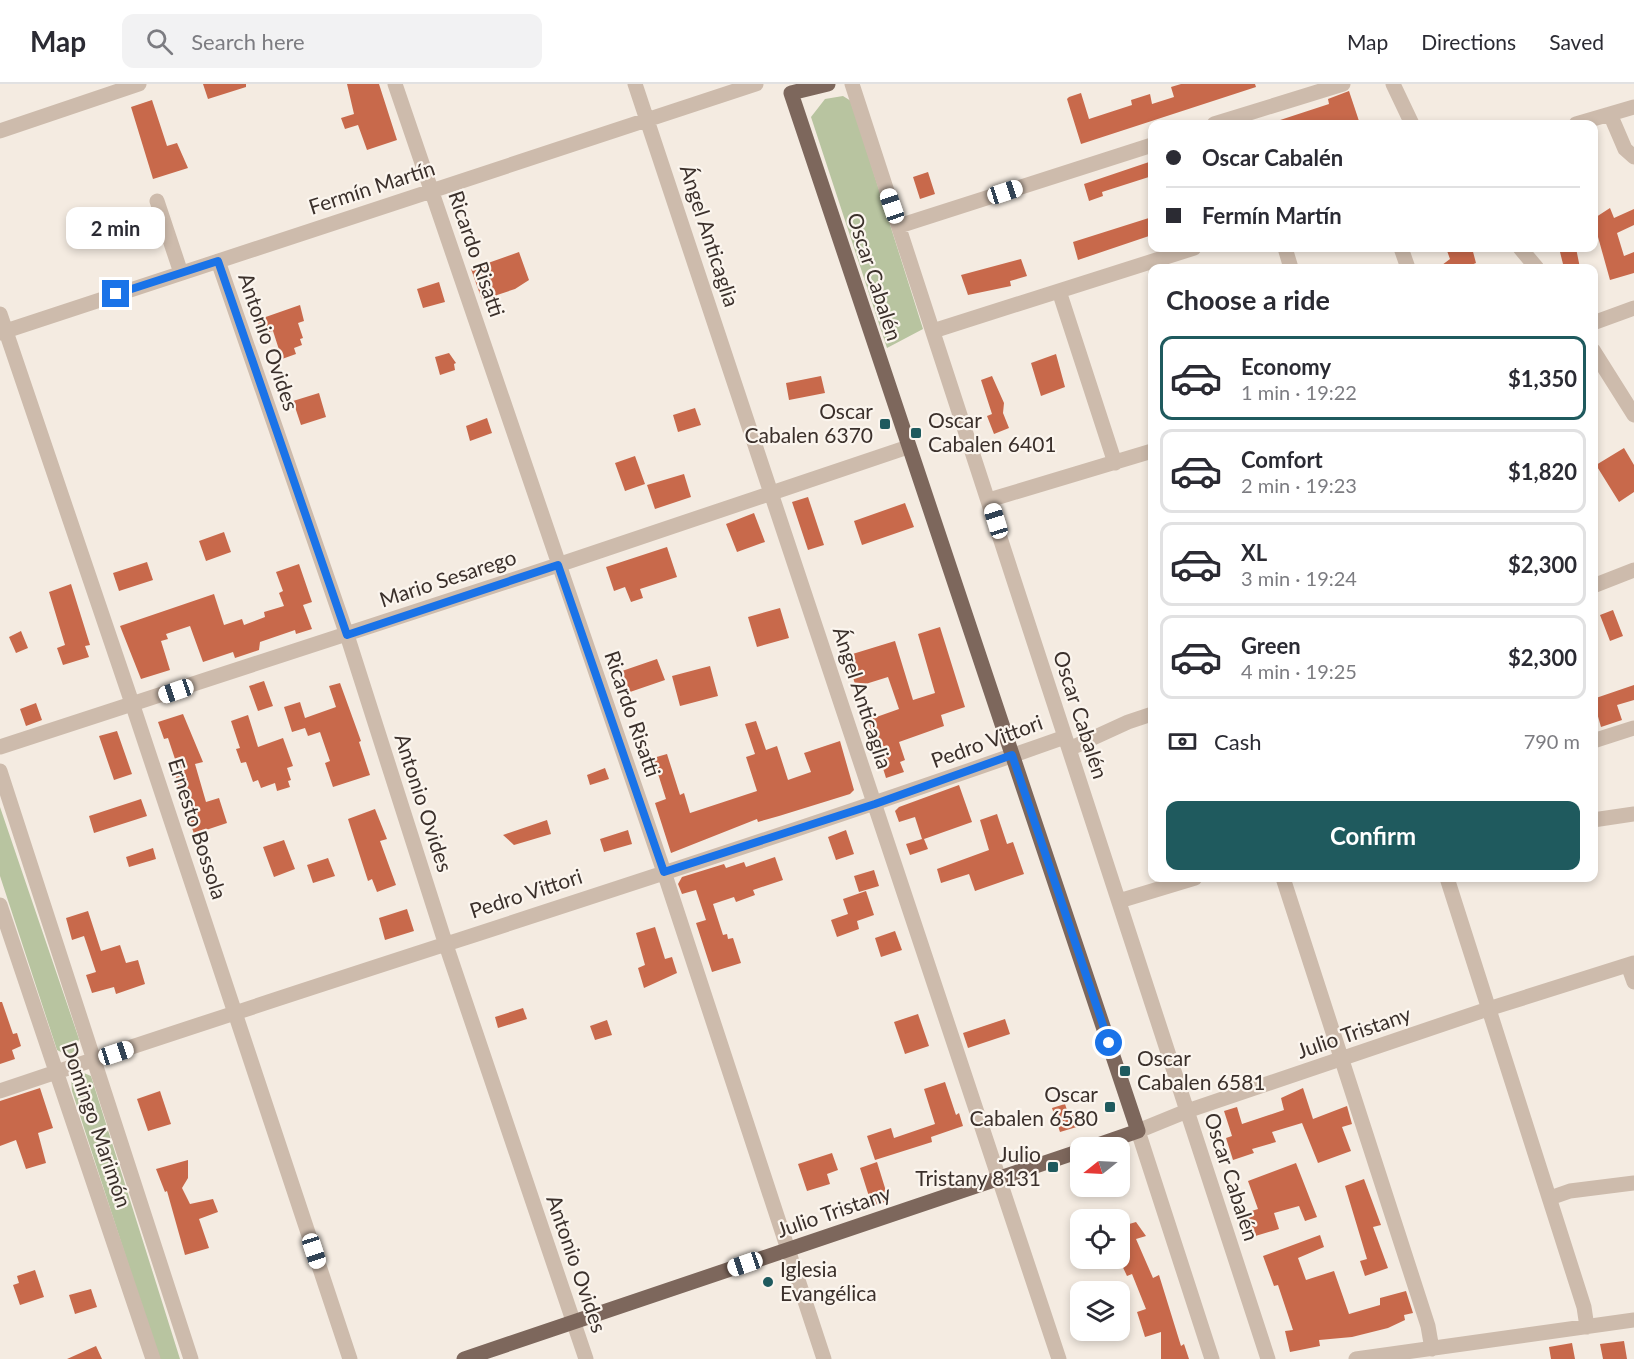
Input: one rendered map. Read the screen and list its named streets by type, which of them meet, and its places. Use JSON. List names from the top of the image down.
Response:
{
  "streets": {
    "main road": ["Oscar Cabalén", "Julio Tristany"],
    "street": [
      "Fermín Martín",
      "Ángel Anticaglia",
      "Ricardo Risatti",
      "Antonio Ovides",
      "Mario Sesarego",
      "Pedro Vittori",
      "Ernesto Bossola",
      "Domingo Marimón"
    ]
  },
  "crossings": [
    ["Fermín Martín", "Ángel Anticaglia"],
    ["Fermín Martín", "Ricardo Risatti"],
    ["Fermín Martín", "Antonio Ovides"],
    ["Fermín Martín", "Ernesto Bossola"],
    ["Ángel Anticaglia", "Mario Sesarego"],
    ["Ángel Anticaglia", "Pedro Vittori"],
    ["Ángel Anticaglia", "Julio Tristany"],
    ["Ricardo Risatti", "Mario Sesarego"],
    ["Ricardo Risatti", "Pedro Vittori"],
    ["Ricardo Risatti", "Julio Tristany"],
    ["Oscar Cabalén", "Mario Sesarego"],
    ["Oscar Cabalén", "Pedro Vittori"],
    ["Oscar Cabalén", "Julio Tristany"],
    ["Antonio Ovides", "Mario Sesarego"],
    ["Antonio Ovides", "Pedro Vittori"],
    ["Antonio Ovides", "Julio Tristany"],
    ["Mario Sesarego", "Ernesto Bossola"],
    ["Pedro Vittori", "Ernesto Bossola"],
    ["Pedro Vittori", "Domingo Marimón"]
  ],
  "places": {
    "transit": [
      "Oscar Cabalen 6370",
      "Oscar Cabalen 6401",
      "Oscar Cabalen 6581",
      "Oscar Cabalen 6580",
      "Julio Tristany 8131"
    ],
    "other": ["Iglesia Evangélica"]
  },
  "north": "left",
  "page": {
    "header": "Map",
    "search": "Search here",
    "nav": ["Map", "Directions", "Saved"],
    "banner": ["Oscar Cabalén", "Fermín Martín"],
    "bubble": "2 min",
    "heading": "Choose a ride",
    "list": [
      {
        "name": "Economy",
        "note": "1 min · 19:22",
        "value": "$1,350"
      },
      {
        "name": "Comfort",
        "note": "2 min · 19:23",
        "value": "$1,820"
      },
      {
        "name": "XL",
        "note": "3 min · 19:24",
        "value": "$2,300"
      },
      {
        "name": "Green",
        "note": "4 min · 19:25",
        "value": "$2,300"
      }
    ],
    "pay": ["Cash", "790 m"],
    "buttons": "Confirm"
  }
}
